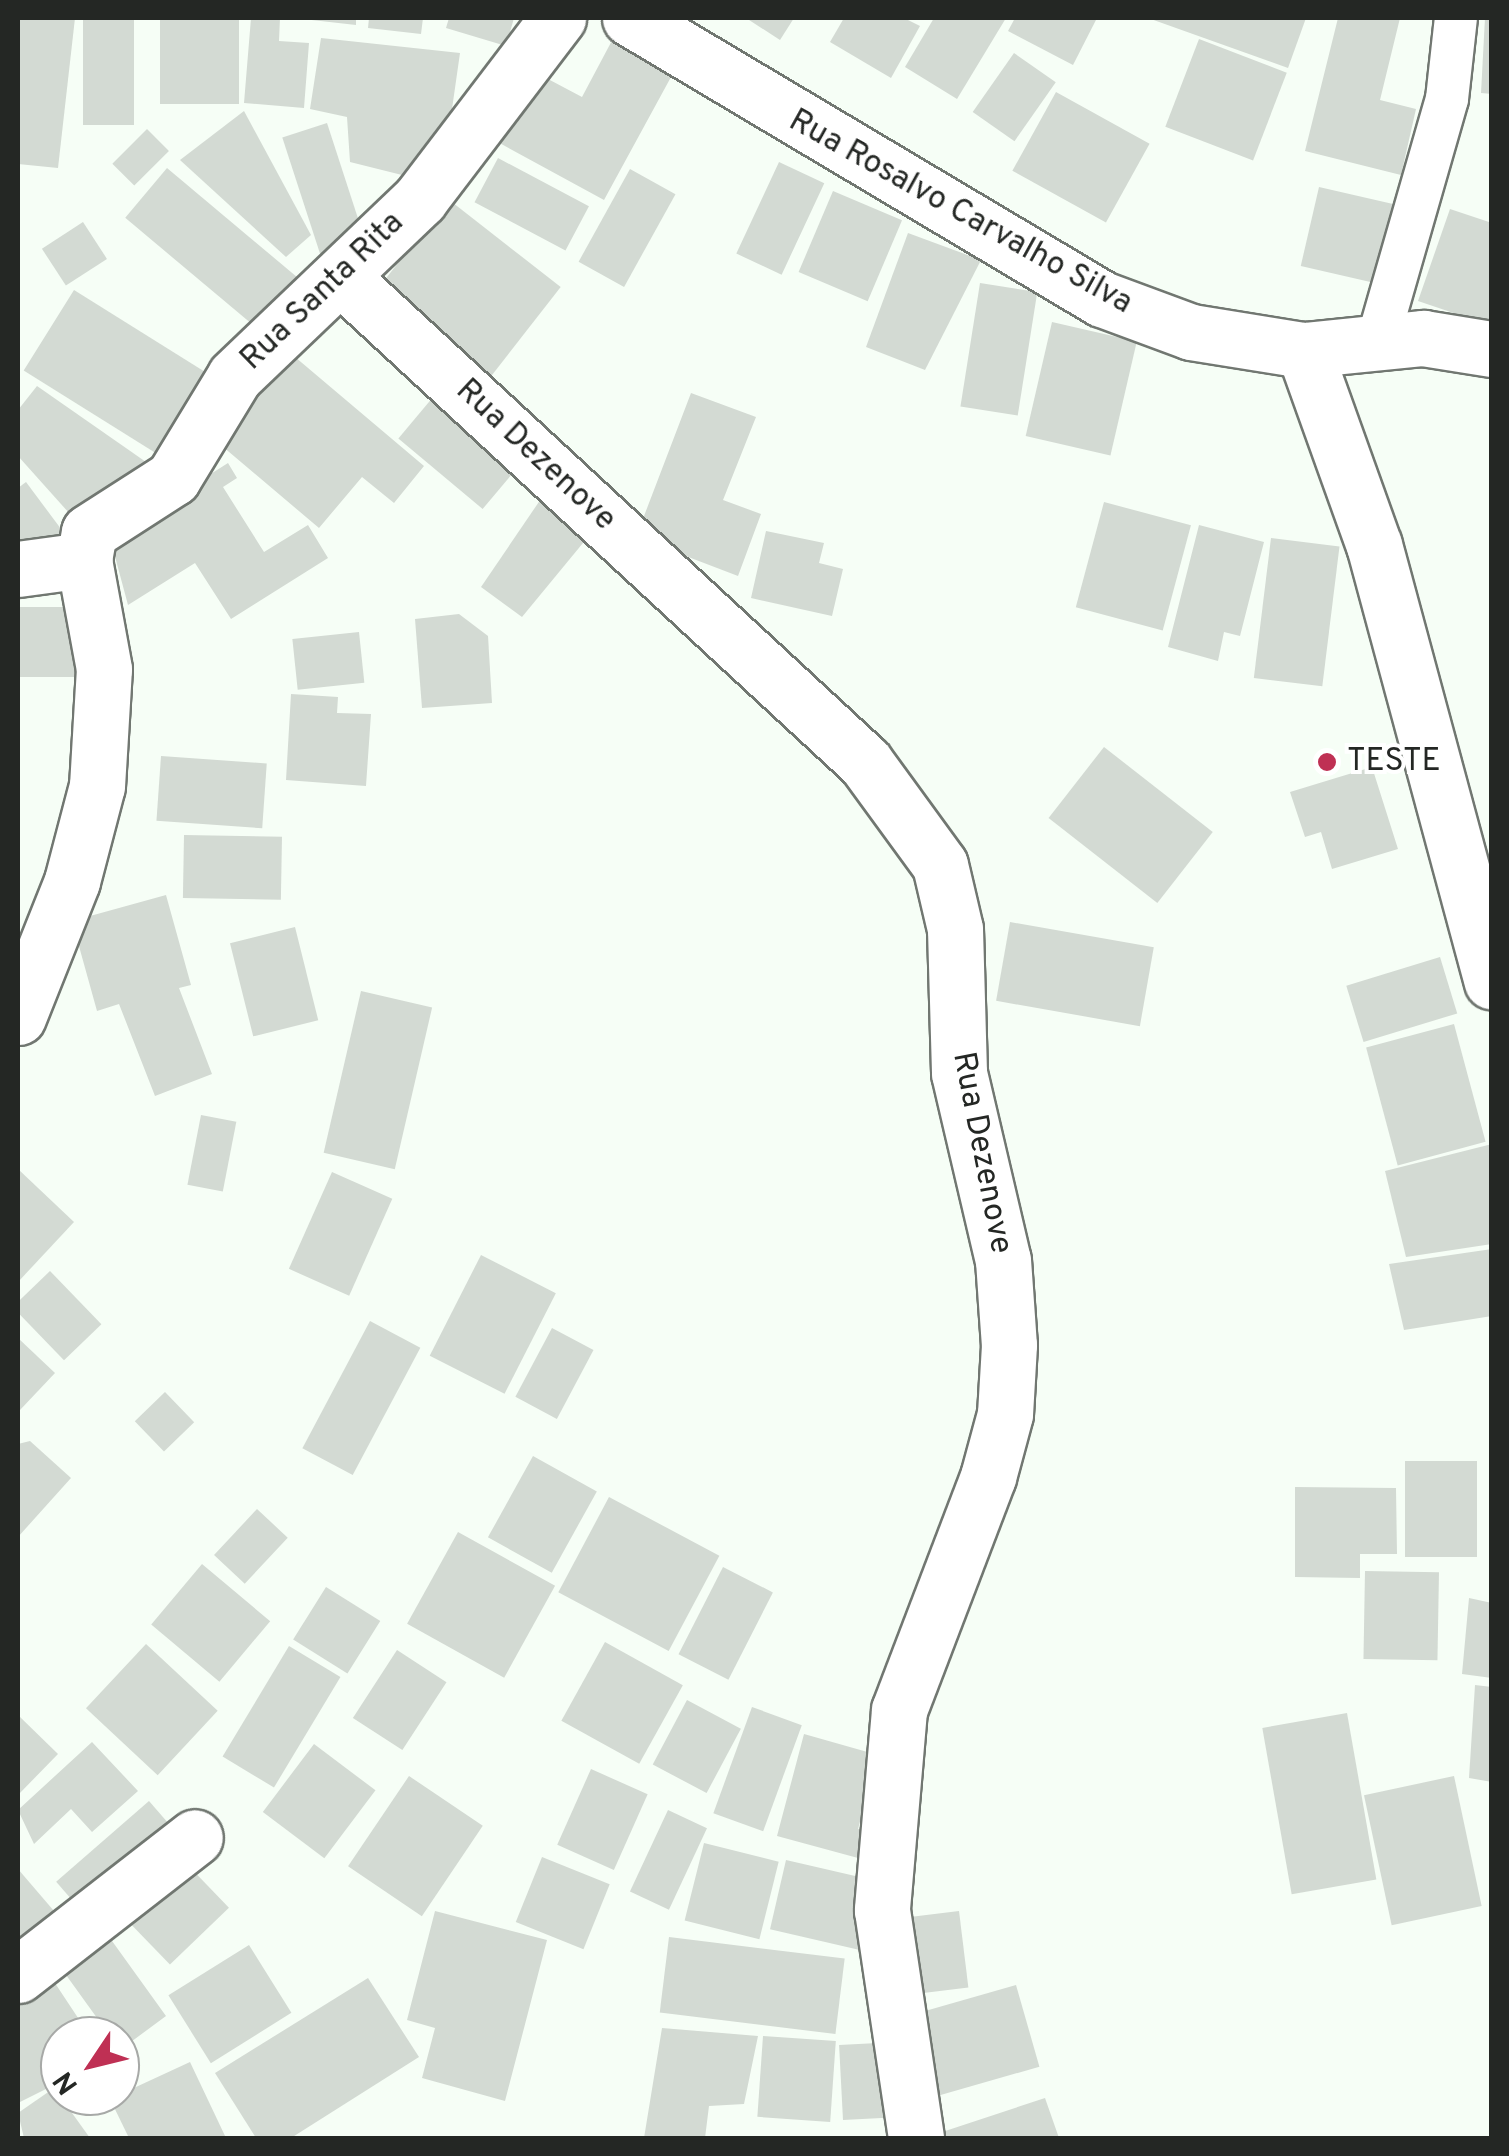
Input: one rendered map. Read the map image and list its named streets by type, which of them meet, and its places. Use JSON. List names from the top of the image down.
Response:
{
  "streets": {
    "street": ["Rua Rosalvo Carvalho Silva", "Rua Santa Rita", "Rua Dezenove"]
  },
  "crossings": [
    ["Rua Santa Rita", "Rua Dezenove"]
  ],
  "places": ["TESTE"],
  "north": "bottom left"
}
